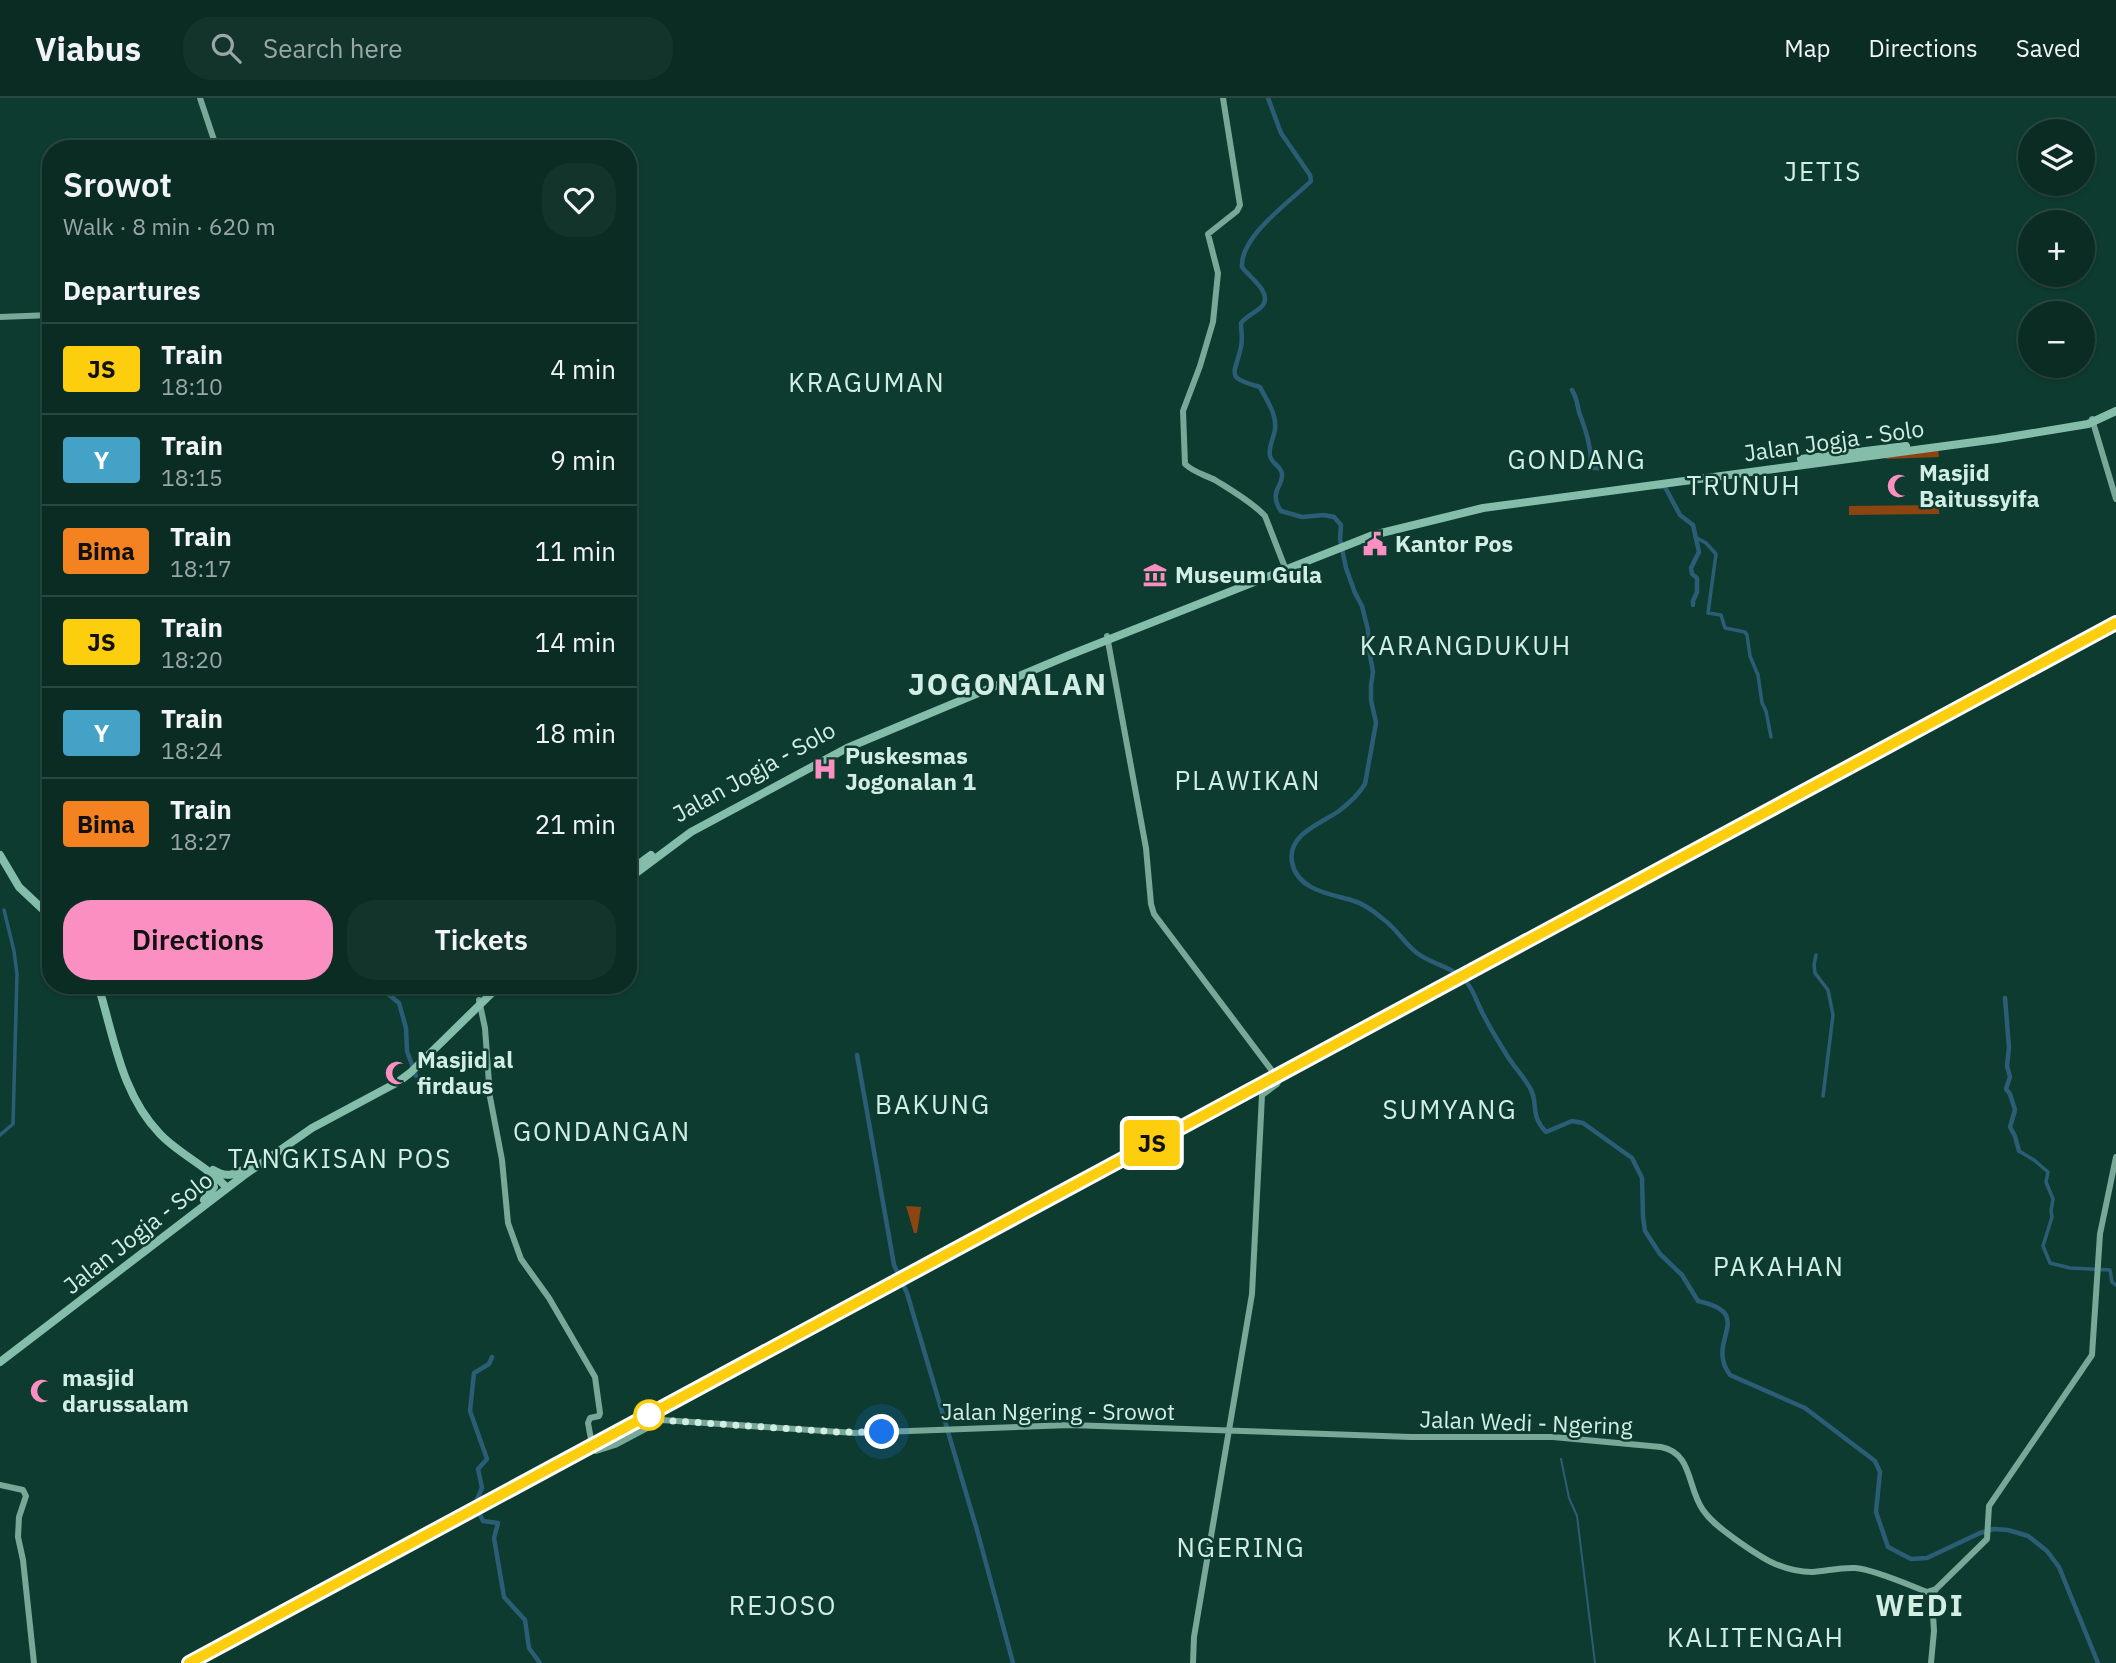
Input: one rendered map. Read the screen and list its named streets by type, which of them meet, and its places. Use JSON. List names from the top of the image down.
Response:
{
  "streets": {
    "highway": ["Jalan Jogja - Solo"],
    "main road": ["Jalan Ngering - Srowot", "Jalan Wedi - Ngering"]
  },
  "crossings": [
    ["Jalan Jogja - Solo", "Jalan Ngering - Srowot"],
    ["Jalan Ngering - Srowot", "Jalan Wedi - Ngering"]
  ],
  "districts": [
    "JETIS",
    "KRAGUMAN",
    "GONDANG",
    "TRUNUH",
    "KARANGDUKUH",
    "JOGONALAN",
    "PLAWIKAN",
    "BAKUNG",
    "SUMYANG",
    "GONDANGAN",
    "TANGKISAN POS",
    "PAKAHAN",
    "NGERING",
    "REJOSO",
    "WEDI",
    "KALITENGAH"
  ],
  "places": {
    "mosque": ["Masjid Baitussyifa", "Masjid al firdaus", "masjid darussalam"],
    "public building": ["Kantor Pos"],
    "museum": ["Museum Gula"],
    "hospital": ["Puskesmas Jogonalan 1"]
  },
  "page": {
    "header": "Viabus",
    "search": "Search here",
    "nav": ["Map", "Directions", "Saved"],
    "on_map": "JS",
    "map_buttons": ["+", "−"],
    "heading": [
      ["Srowot", "Walk · 8 min · 620 m"],
      "Departures"
    ],
    "list": [
      {
        "mark": "JS",
        "name": "Train",
        "note": "18:10",
        "value": "4 min"
      },
      {
        "mark": "Y",
        "name": "Train",
        "note": "18:15",
        "value": "9 min"
      },
      {
        "mark": "Bima",
        "name": "Train",
        "note": "18:17",
        "value": "11 min"
      },
      {
        "mark": "JS",
        "name": "Train",
        "note": "18:20",
        "value": "14 min"
      },
      {
        "mark": "Y",
        "name": "Train",
        "note": "18:24",
        "value": "18 min"
      },
      {
        "mark": "Bima",
        "name": "Train",
        "note": "18:27",
        "value": "21 min"
      }
    ],
    "buttons": ["Directions", "Tickets"]
  }
}
